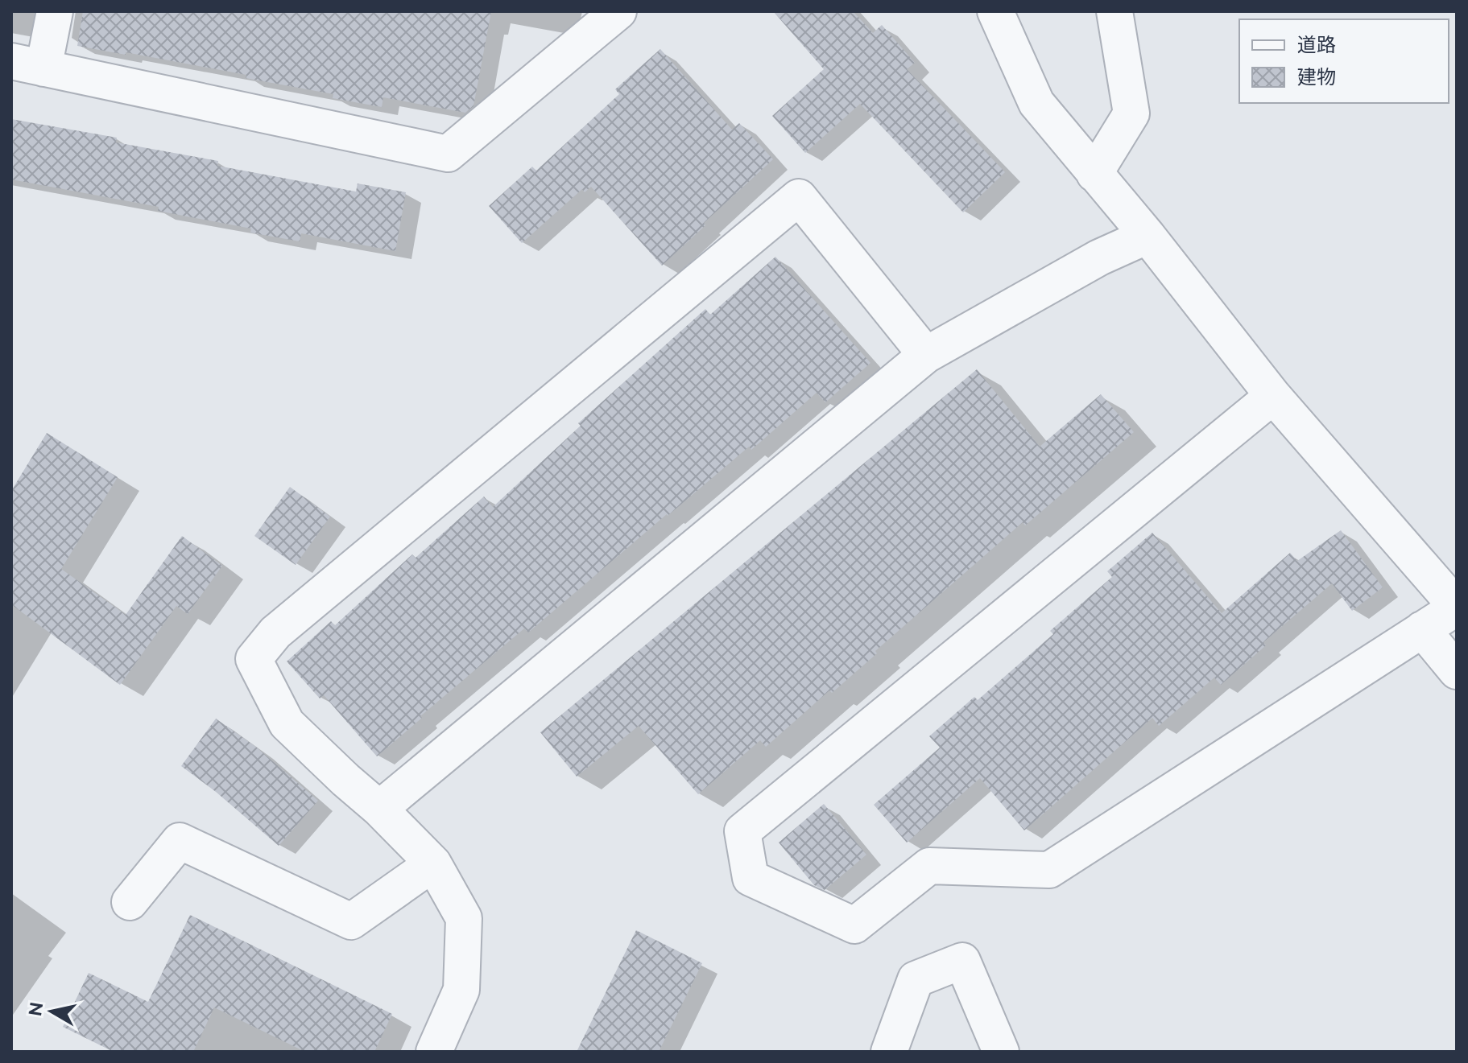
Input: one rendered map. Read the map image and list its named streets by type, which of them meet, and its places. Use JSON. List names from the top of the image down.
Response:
{
  "legend": ["道路", "建物"],
  "north": "left"
}
